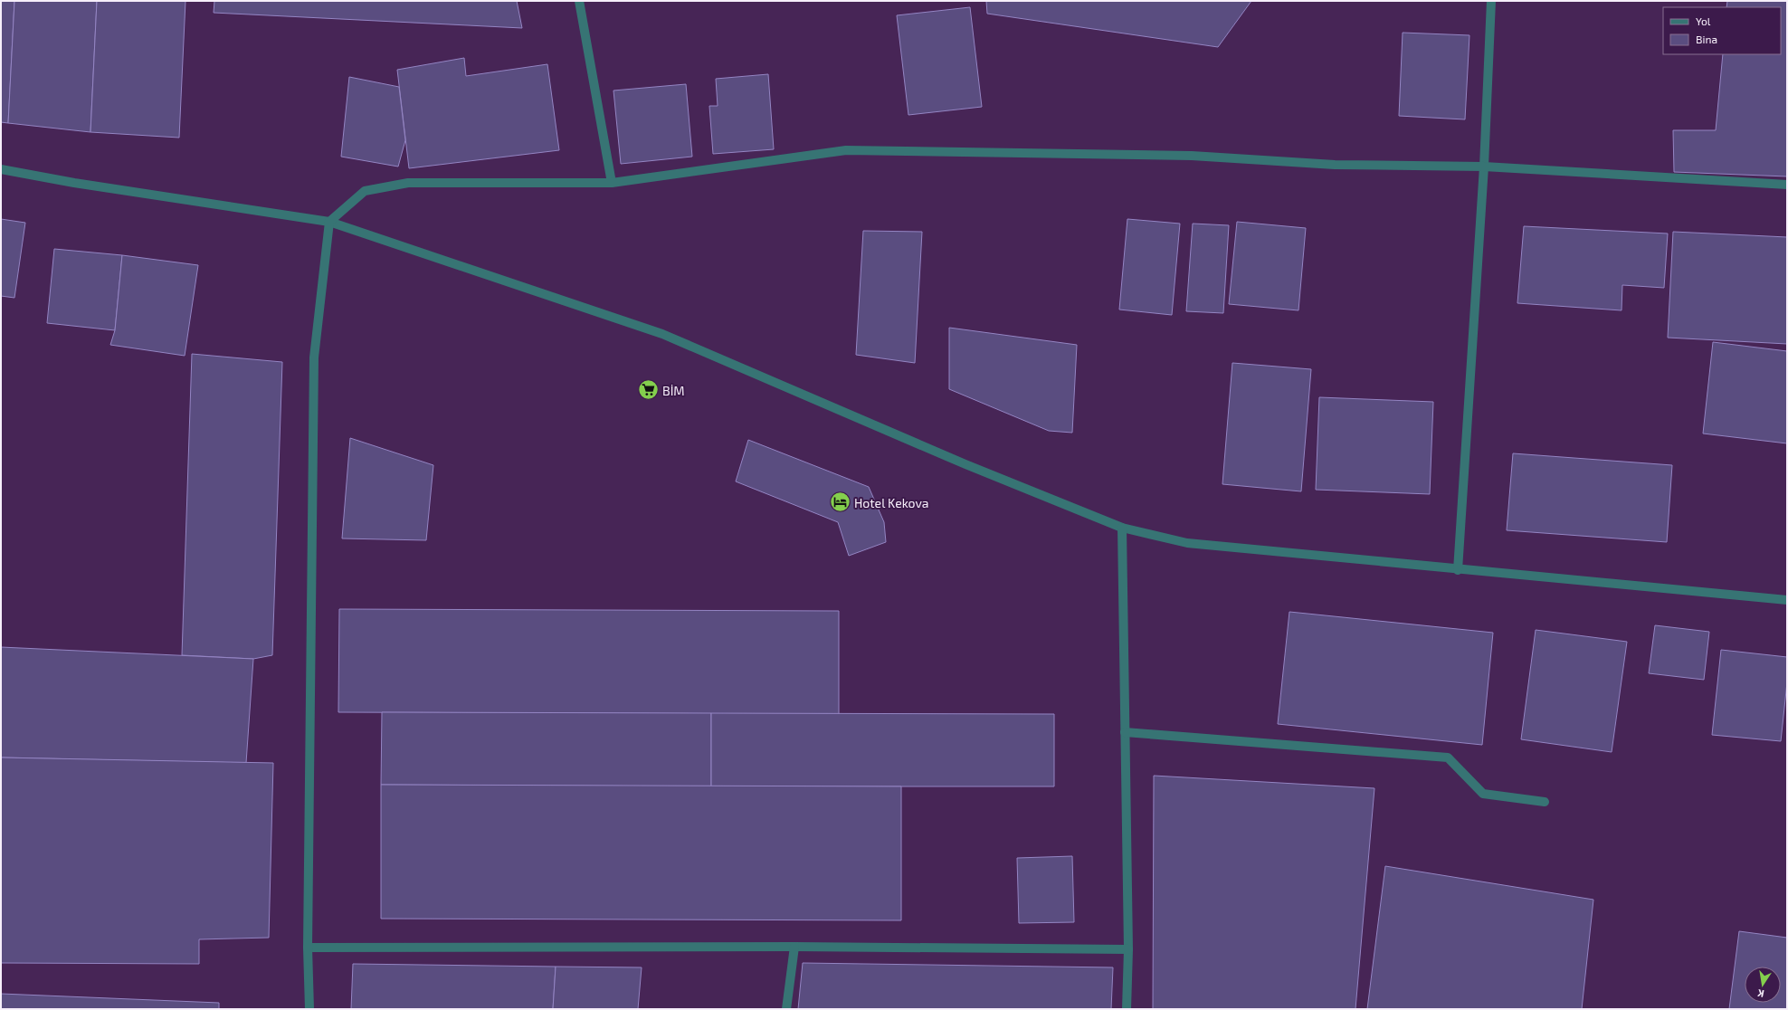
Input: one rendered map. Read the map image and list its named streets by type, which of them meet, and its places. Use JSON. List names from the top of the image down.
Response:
{
  "places": {
    "supermarket": ["BİM"],
    "hotel": ["Hotel Kekova"]
  },
  "legend": ["Yol", "Bina"],
  "north": "bottom"
}
